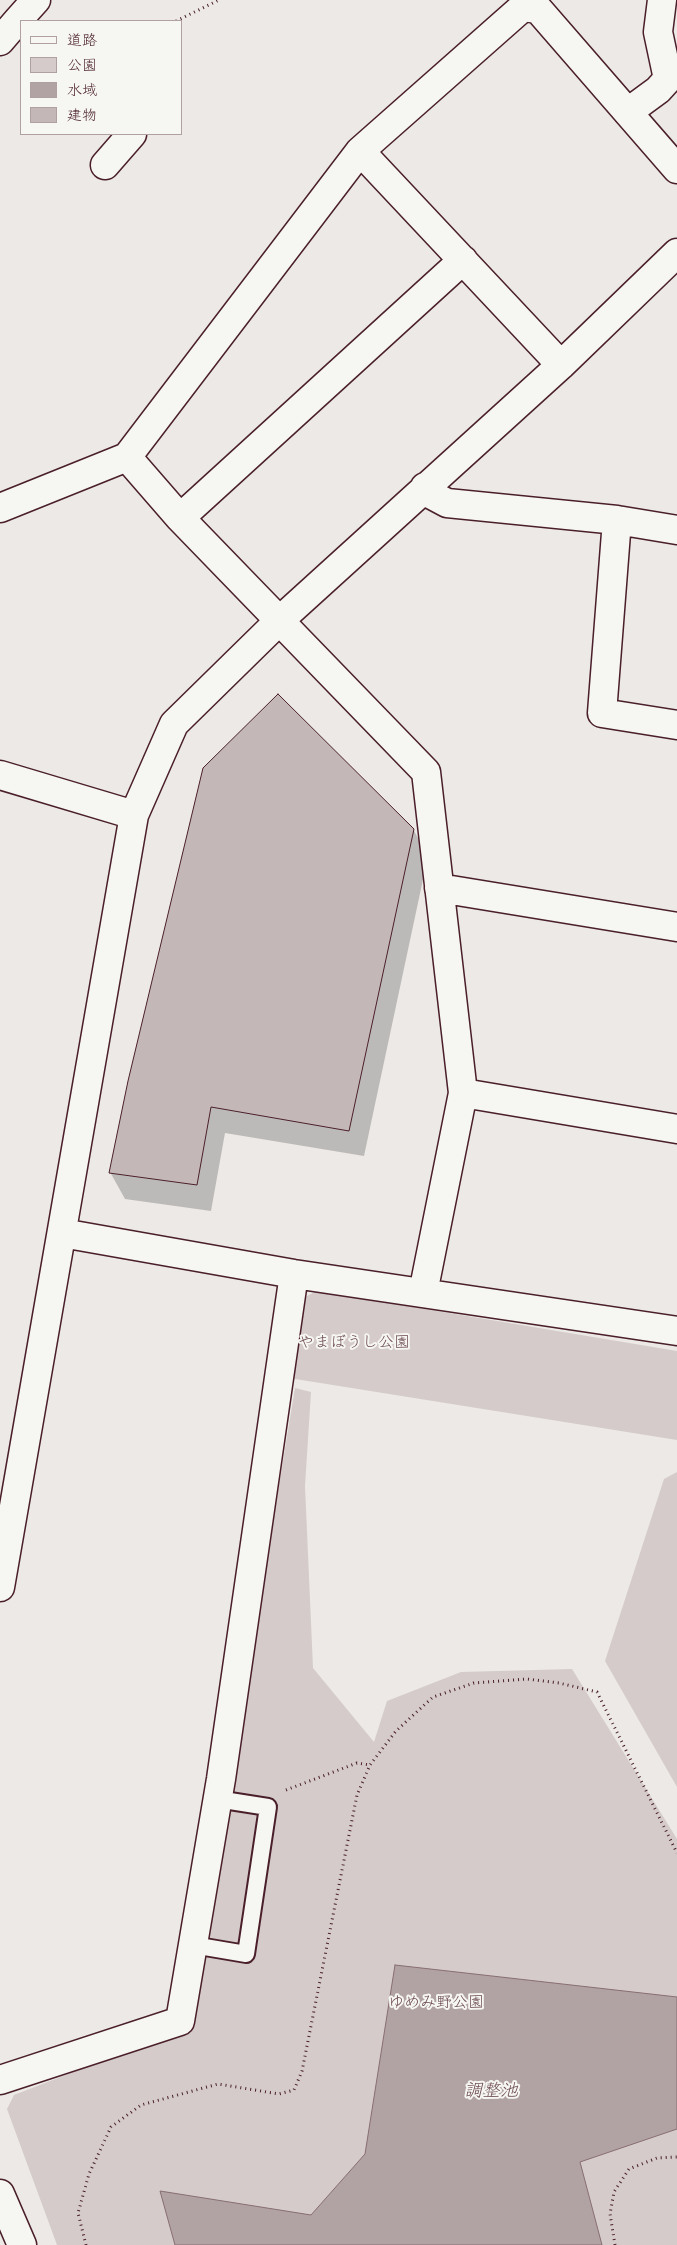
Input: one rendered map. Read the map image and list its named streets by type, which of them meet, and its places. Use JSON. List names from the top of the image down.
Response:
{
  "water": ["調整池"],
  "parks": ["やまぼうし公園", "ゆめみ野公園"],
  "legend": [
    "道路",
    "公園",
    "水域",
    "建物"
  ]
}
